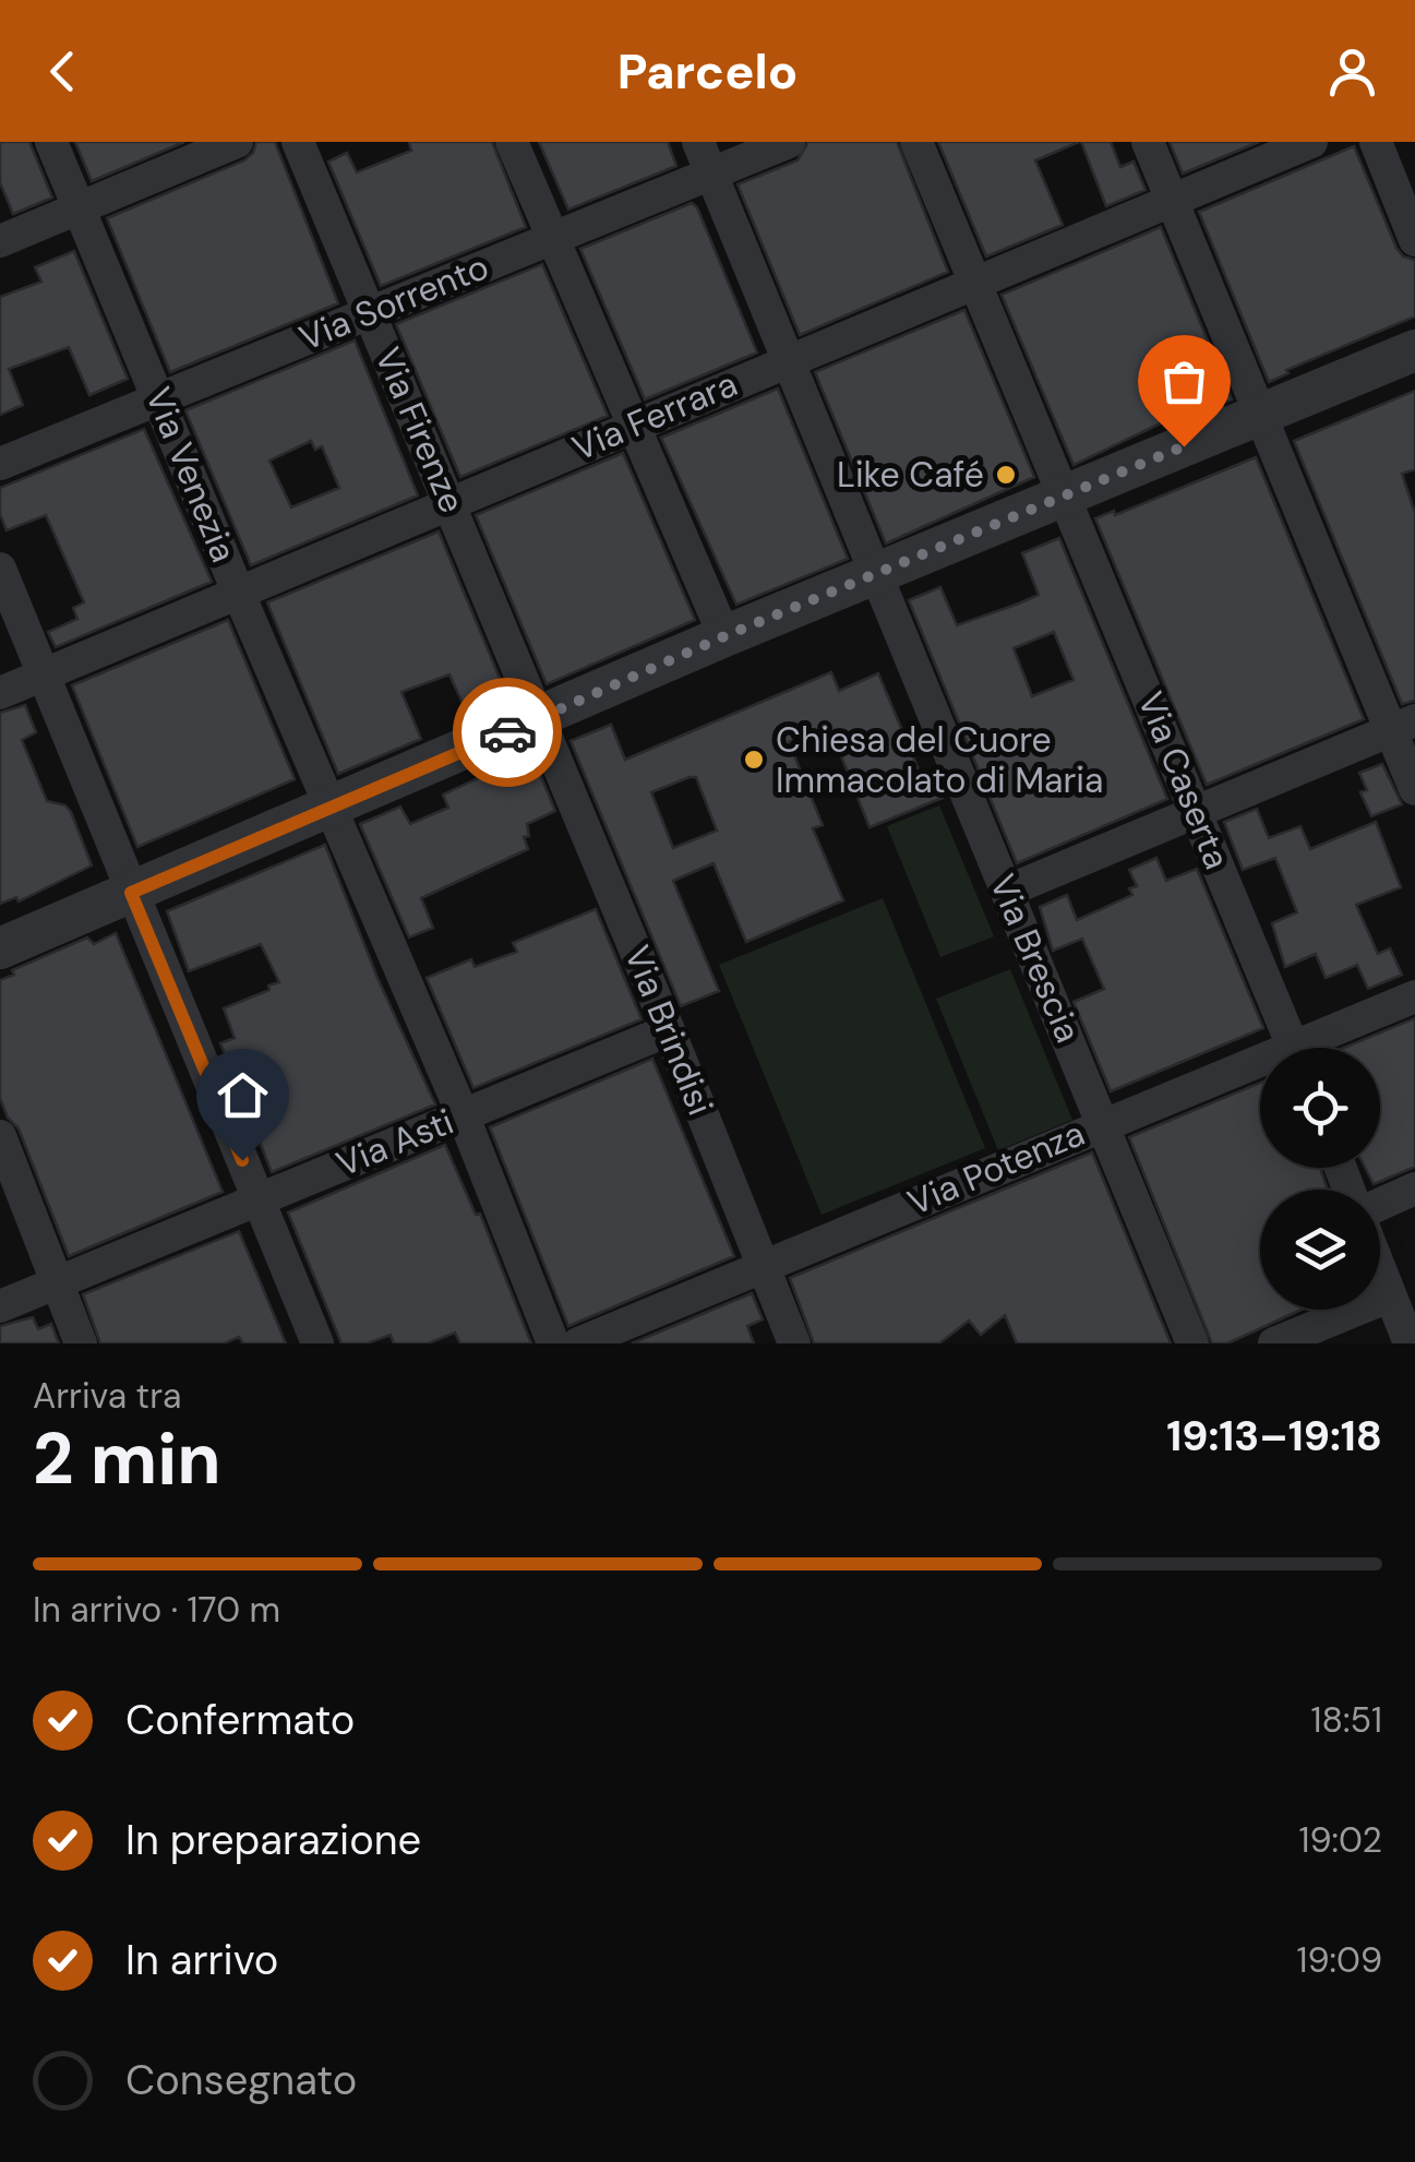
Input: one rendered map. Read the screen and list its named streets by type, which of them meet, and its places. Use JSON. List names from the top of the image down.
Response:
{
  "streets": {
    "street": [
      "Via Sorrento",
      "Via Ferrara",
      "Via Firenze",
      "Via Venezia",
      "Via Caserta",
      "Via Brescia",
      "Via Brindisi",
      "Via Asti",
      "Via Potenza"
    ]
  },
  "crossings": [
    ["Via Sorrento", "Via Firenze"],
    ["Via Sorrento", "Via Venezia"],
    ["Via Sorrento", "Via Brescia"],
    ["Via Ferrara", "Via Firenze"],
    ["Via Ferrara", "Via Venezia"],
    ["Via Ferrara", "Via Caserta"],
    ["Via Ferrara", "Via Brescia"],
    ["Via Firenze", "Via Brindisi"],
    ["Via Venezia", "Via Asti"],
    ["Via Brescia", "Via Potenza"],
    ["Via Brindisi", "Via Asti"],
    ["Via Brindisi", "Via Potenza"]
  ],
  "places": ["Like Café", "Chiesa del Cuore Immacolato di Maria"],
  "page": {
    "header": "Parcelo",
    "heading": ["2 min", "Arriva tra", "19:13–19:18"],
    "bar": "In arrivo · 170 m",
    "list": [
      ["Confermato", "18:51"],
      ["In preparazione", "19:02"],
      ["In arrivo", "19:09"],
      "Consegnato"
    ]
  }
}
